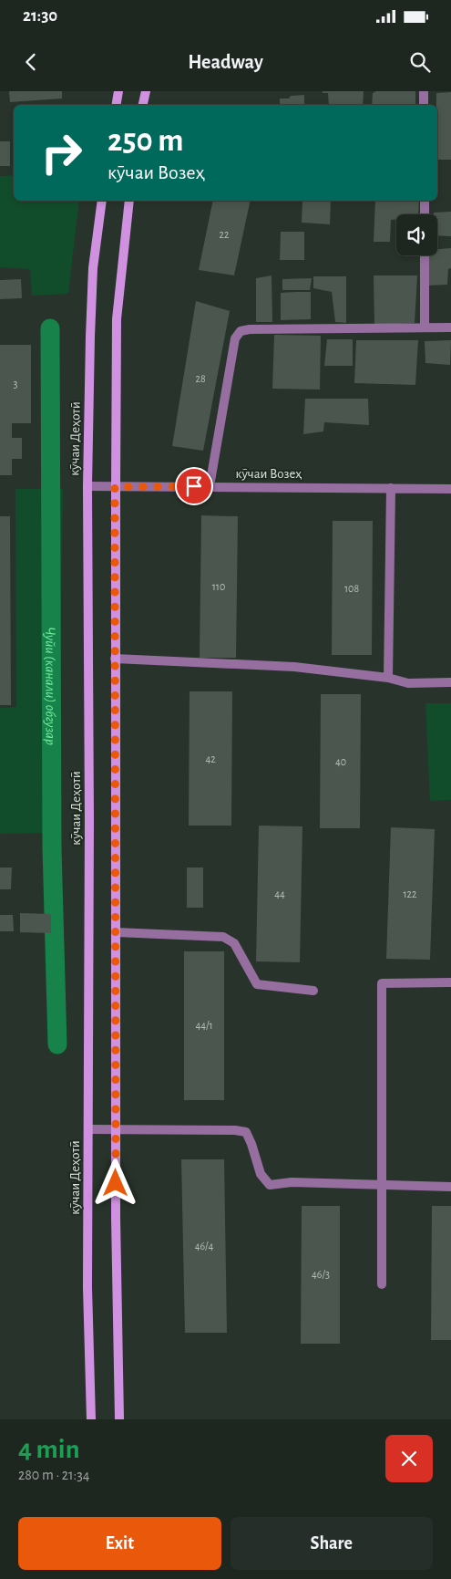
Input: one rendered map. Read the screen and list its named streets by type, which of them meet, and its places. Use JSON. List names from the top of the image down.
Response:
{
  "streets": {
    "street": ["кӯчаи Деҳотӣ", "кӯчаи Возеҳ"]
  },
  "crossings": [
    ["кӯчаи Деҳотӣ", "кӯчаи Возеҳ"]
  ],
  "water": ["Чуйи (канали) обгузар"],
  "house_numbers": [
    "22",
    "28",
    "3",
    "110",
    "108",
    "42",
    "40",
    "44",
    "122",
    "44/1",
    "46/4",
    "46/3"
  ],
  "page": {
    "status": "21:30",
    "header": "Headway",
    "turn": ["250 m", "кӯчаи Возеҳ"],
    "heading": ["4 min", "280 m · 21:34"],
    "buttons": ["Exit", "Share"]
  }
}
